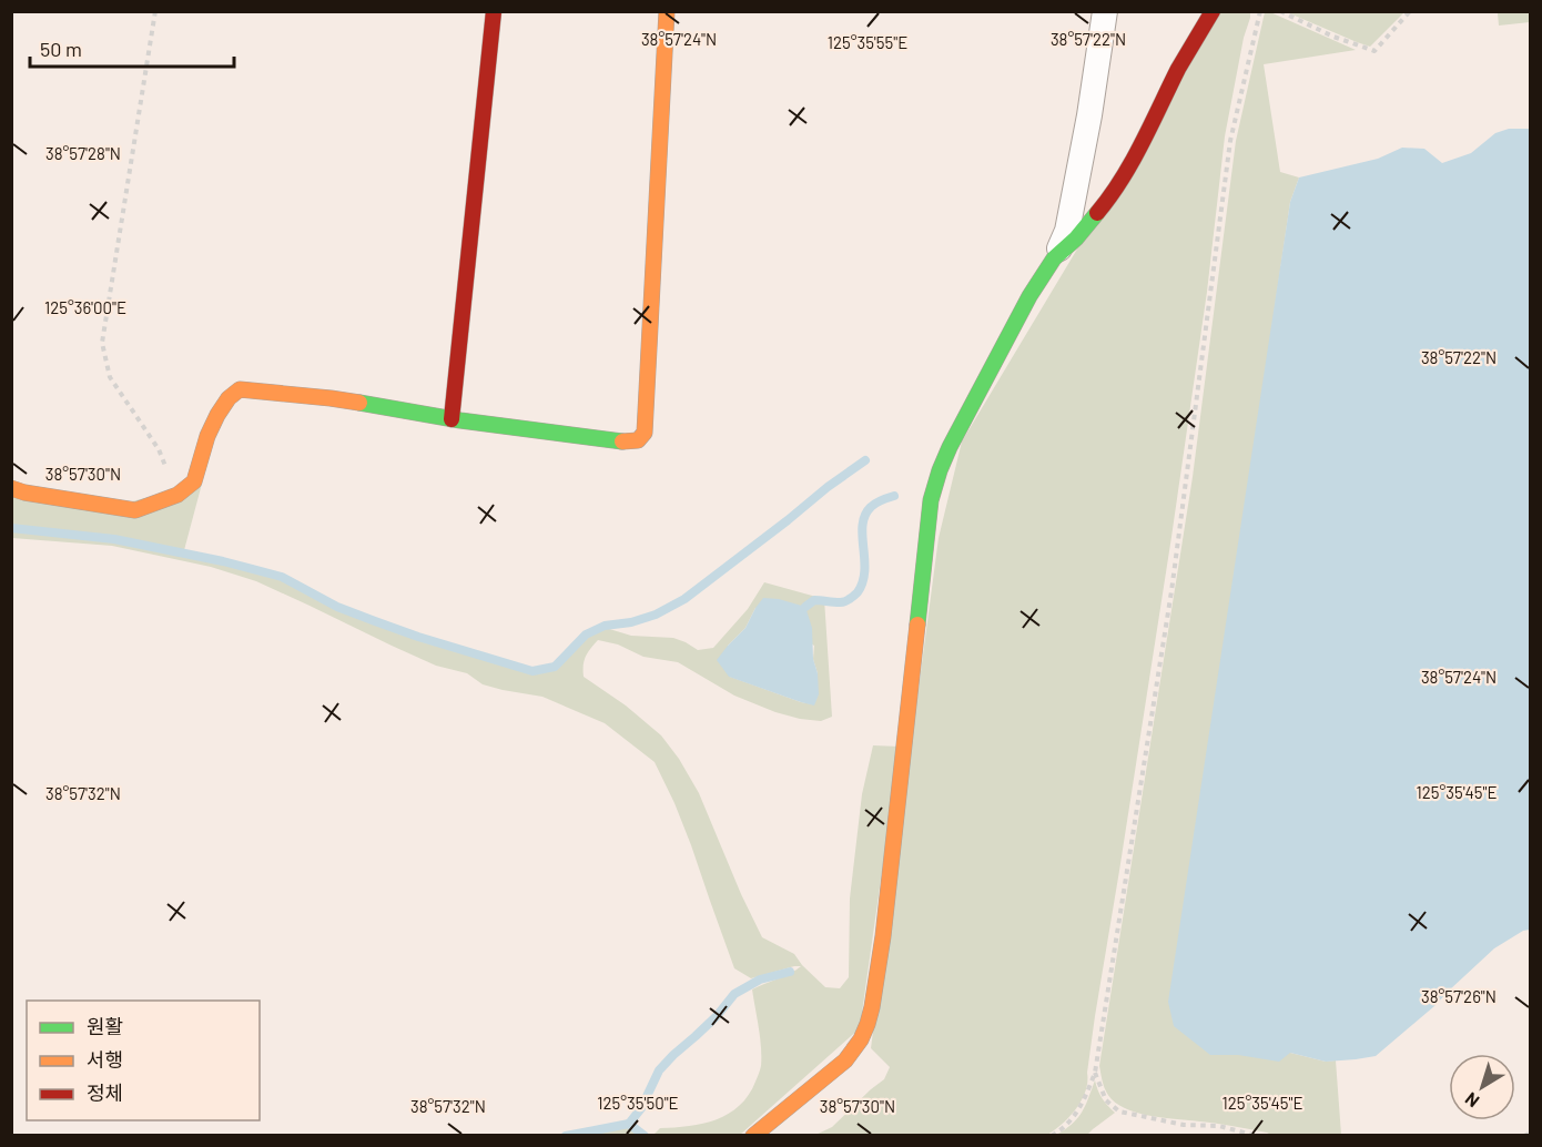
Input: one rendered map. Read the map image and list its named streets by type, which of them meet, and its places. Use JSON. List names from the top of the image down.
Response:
{
  "legend": ["원활", "서행", "정체"],
  "scale_bar": "50 m",
  "north": "bottom left",
  "coordinates": [
    "38°57'24\"N",
    "38°57'22\"N",
    "125°35'55\"E",
    "38°57'28\"N",
    "125°36'00\"E",
    "38°57'30\"N",
    "125°35'45\"E",
    "38°57'32\"N",
    "38°57'26\"N",
    "125°35'50\"E"
  ]
}
